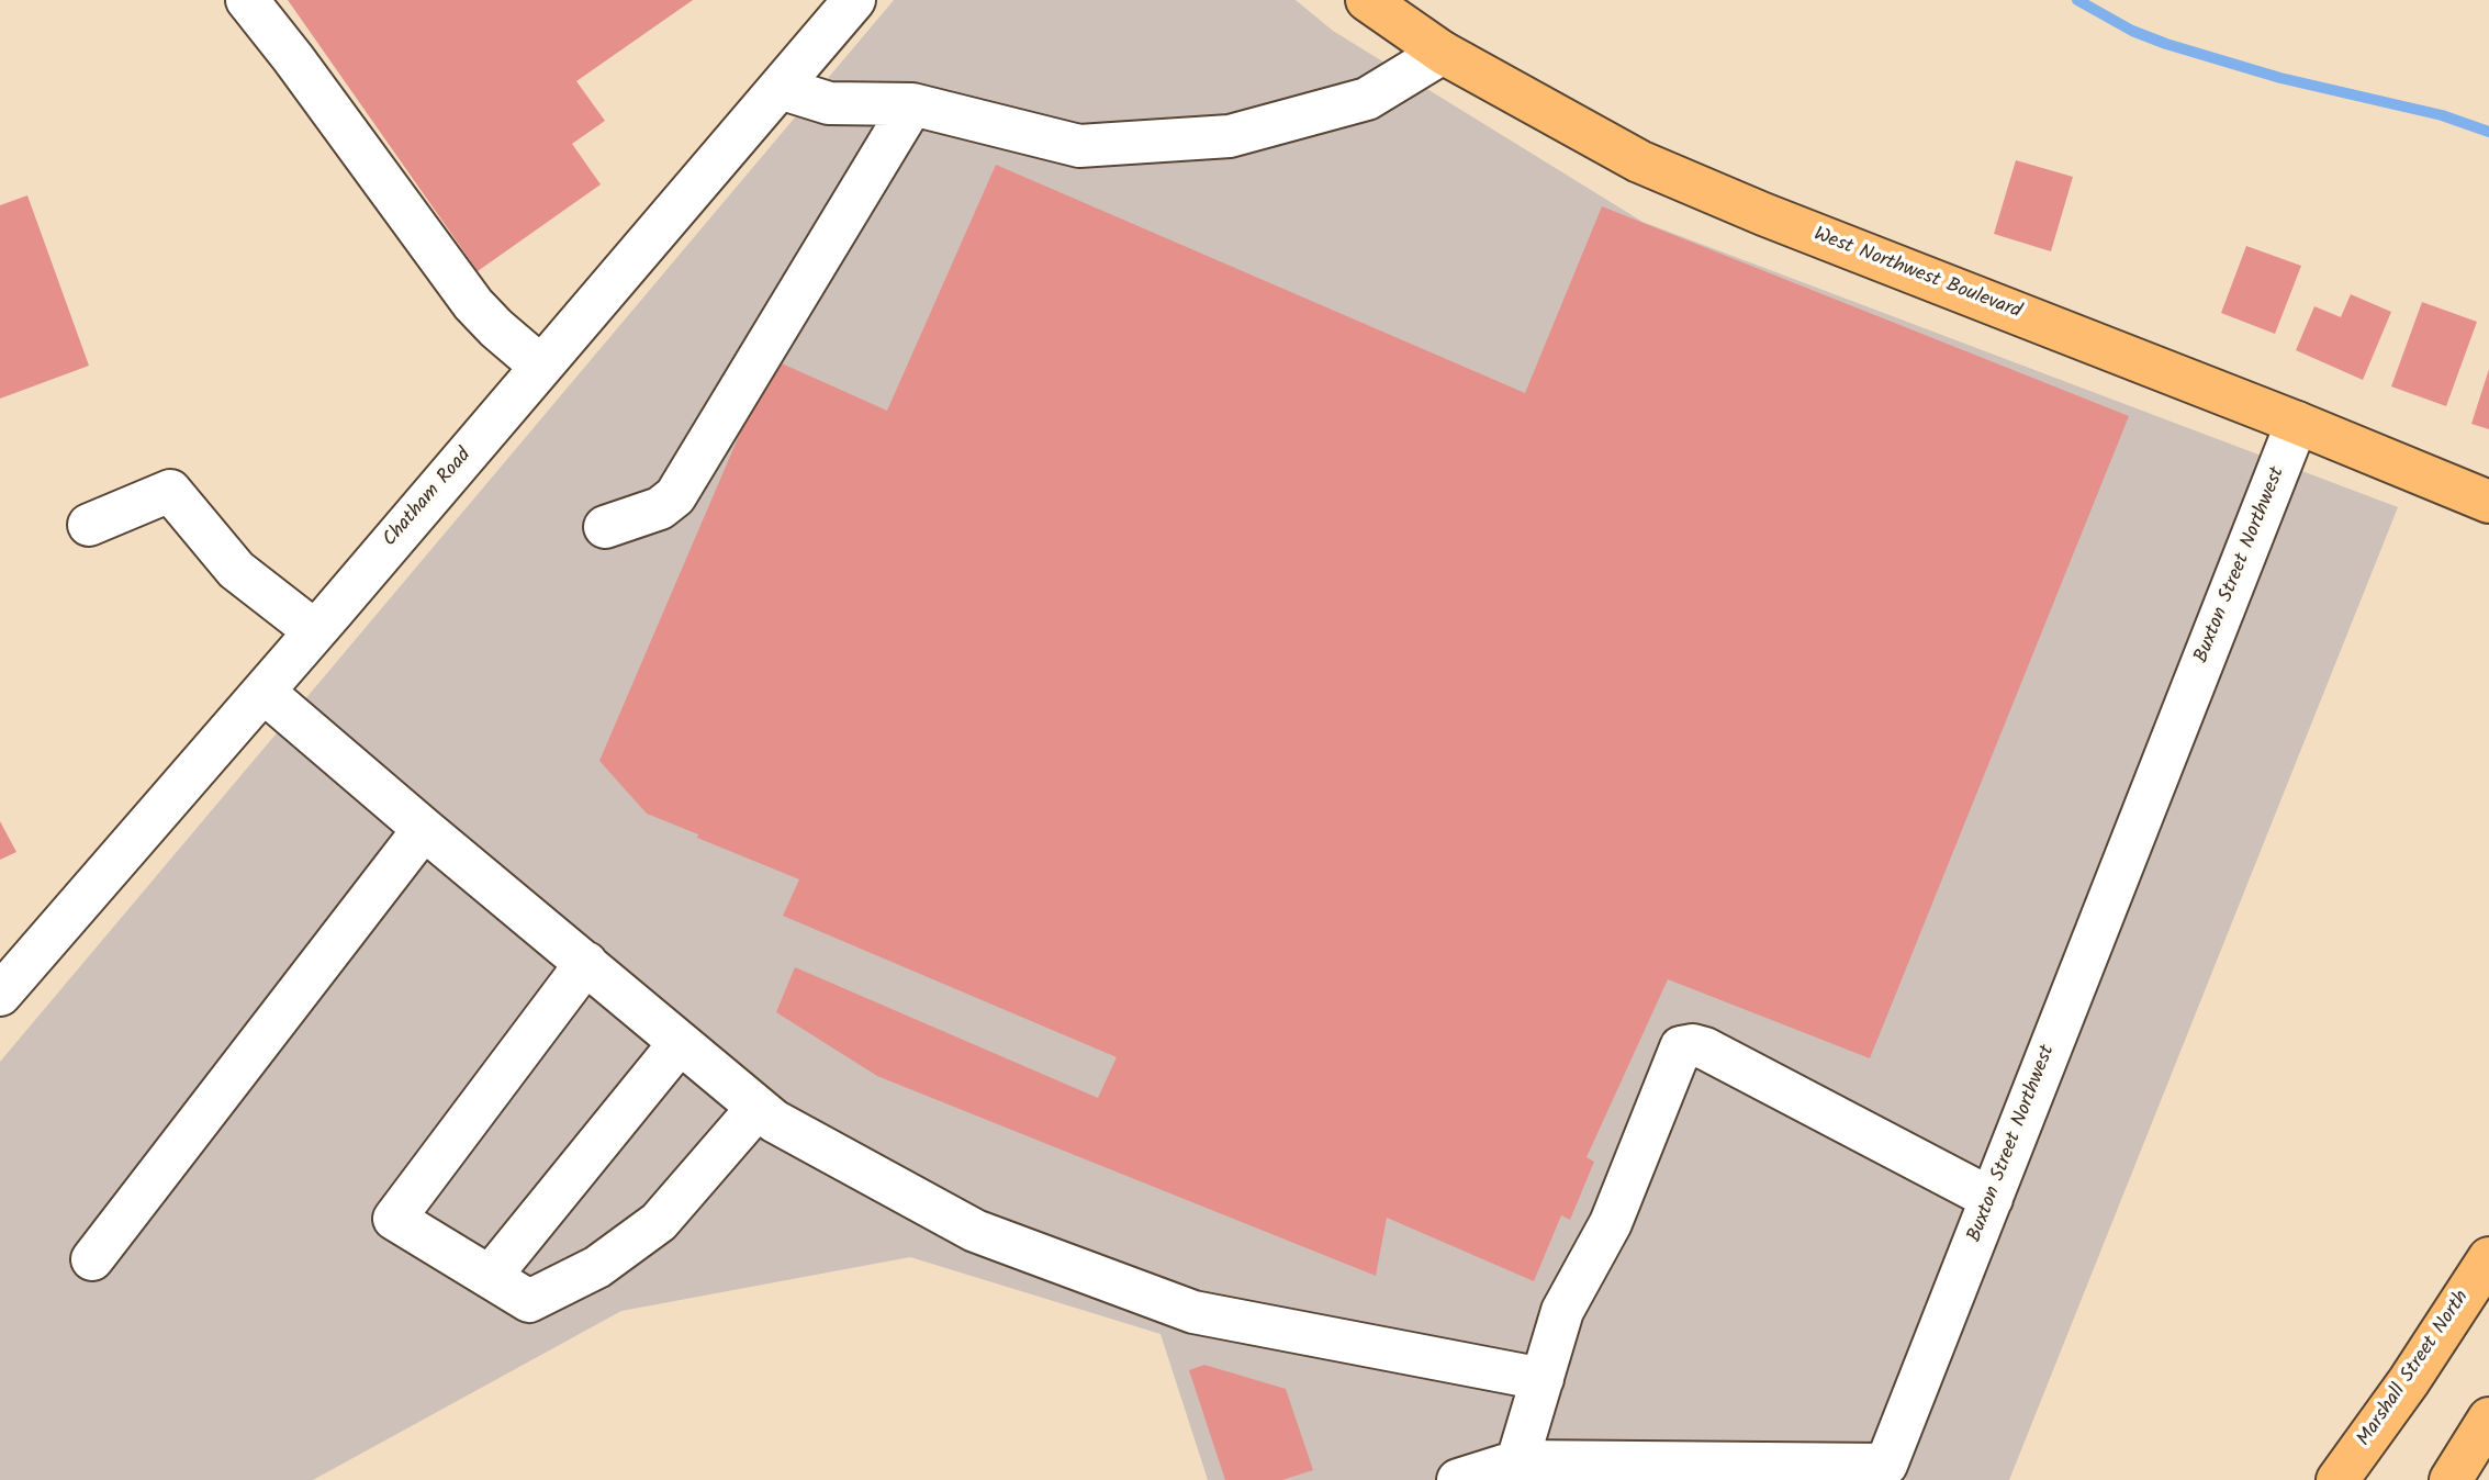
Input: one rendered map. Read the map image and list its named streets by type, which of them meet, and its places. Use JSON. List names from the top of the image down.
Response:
{
  "streets": {
    "main road": ["West Northwest Boulevard", "Marshall Street North"],
    "street": ["Chatham Road", "Buxton Street Northwest"]
  },
  "crossings": [
    ["West Northwest Boulevard", "Buxton Street Northwest"]
  ]
}
